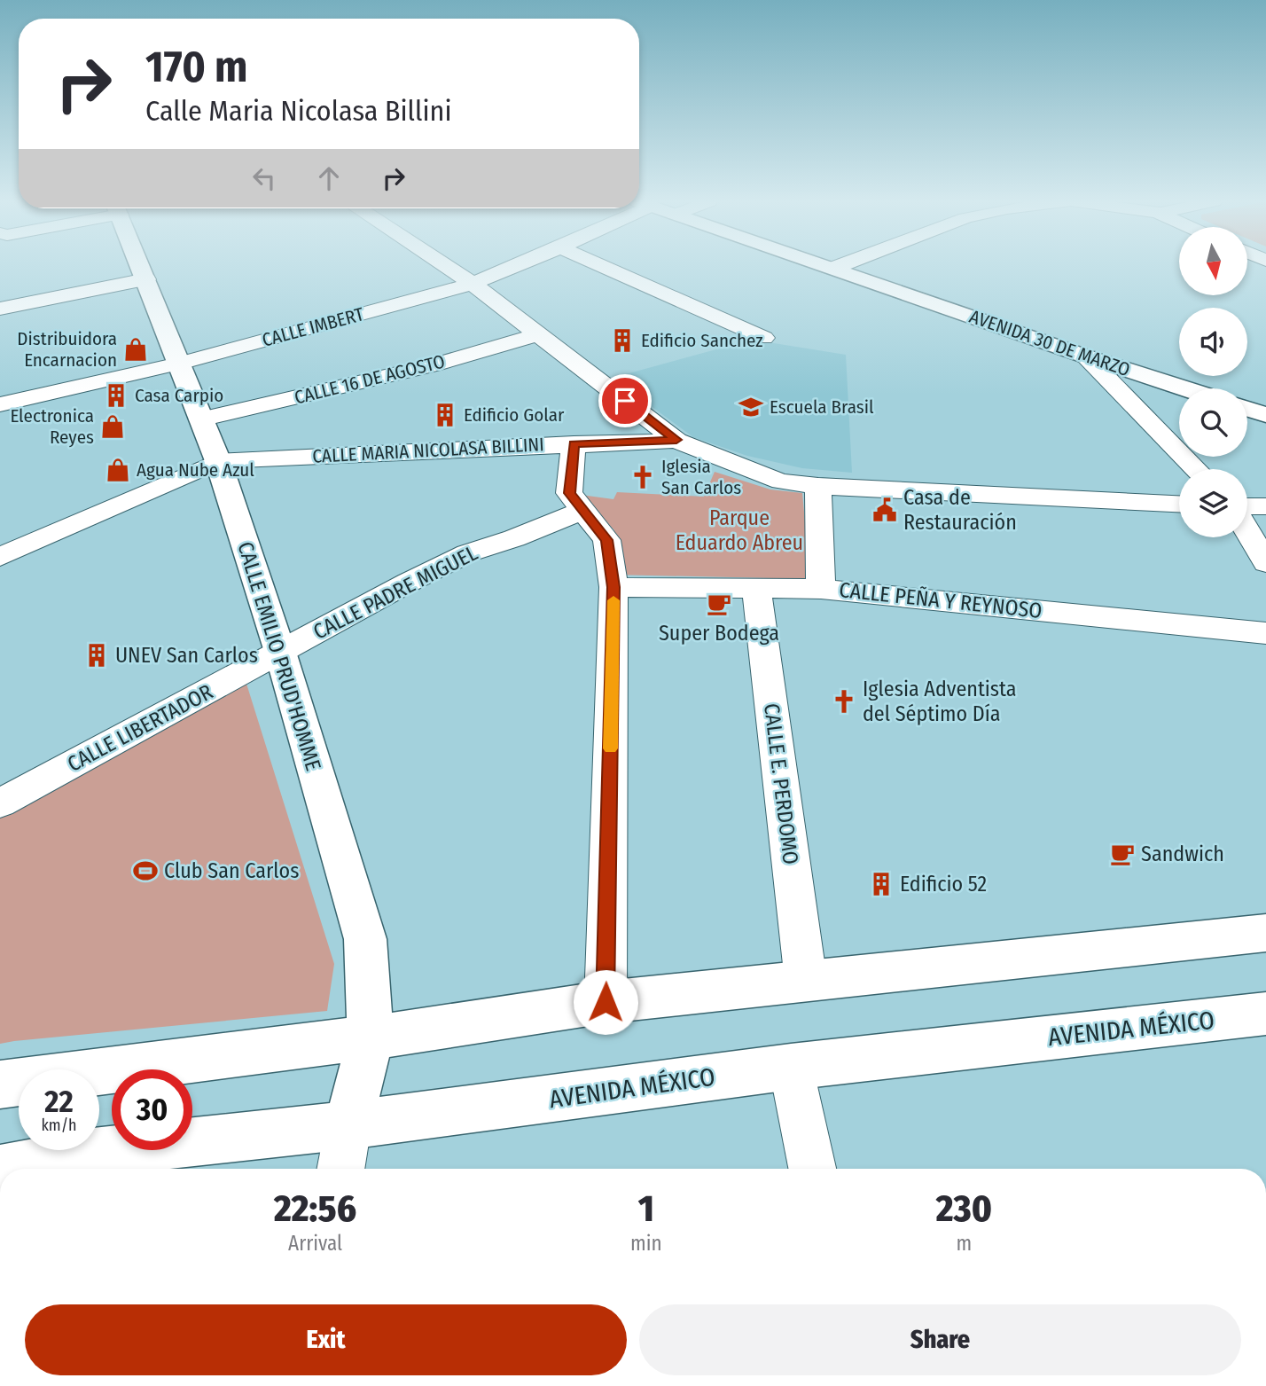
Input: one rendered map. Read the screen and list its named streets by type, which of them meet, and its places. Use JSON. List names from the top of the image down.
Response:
{
  "streets": {
    "main road": ["AVENIDA 30 DE MARZO", "CALLE EMILIO PRUD'HOMME", "AVENIDA MÉXICO"],
    "street": [
      "CALLE IMBERT",
      "CALLE 16 DE AGOSTO",
      "CALLE MARIA NICOLASA BILLINI",
      "CALLE PADRE MIGUEL",
      "CALLE PEÑA Y REYNOSO",
      "CALLE LIBERTADOR",
      "CALLE E. PERDOMO"
    ]
  },
  "crossings": [
    ["CALLE IMBERT", "CALLE EMILIO PRUD'HOMME"],
    ["CALLE 16 DE AGOSTO", "CALLE EMILIO PRUD'HOMME"],
    ["CALLE MARIA NICOLASA BILLINI", "CALLE EMILIO PRUD'HOMME"],
    ["CALLE PADRE MIGUEL", "CALLE EMILIO PRUD'HOMME"],
    ["CALLE PADRE MIGUEL", "CALLE LIBERTADOR"],
    ["CALLE PEÑA Y REYNOSO", "CALLE E. PERDOMO"],
    ["CALLE EMILIO PRUD'HOMME", "CALLE LIBERTADOR"],
    ["CALLE EMILIO PRUD'HOMME", "AVENIDA MÉXICO"]
  ],
  "parks": ["Parque Eduardo Abreu"],
  "places": {
    "building": [
      "Edificio Sanchez",
      "Casa Carpio",
      "Edificio Golar",
      "UNEV San Carlos",
      "Edificio 52"
    ],
    "shop": ["Distribuidora Encarnacion", "Electronica Reyes", "Agua Nube Azul"],
    "school or university": ["Escuela Brasil"],
    "church": ["Iglesia San Carlos", "Iglesia Adventista del Séptimo Día"],
    "public building": ["Casa de Restauración"],
    "cafe": ["Super Bodega", "Sandwich"],
    "sports": ["Club San Carlos"]
  },
  "north": "bottom",
  "page": {
    "turn": ["170 m", "Calle Maria Nicolasa Billini"],
    "speed": "22 km/h",
    "limit": "30",
    "eta": [
      "22:56",
      "Arrival",
      "1",
      "min",
      "230",
      "m"
    ],
    "buttons": ["Exit", "Share"]
  }
}
